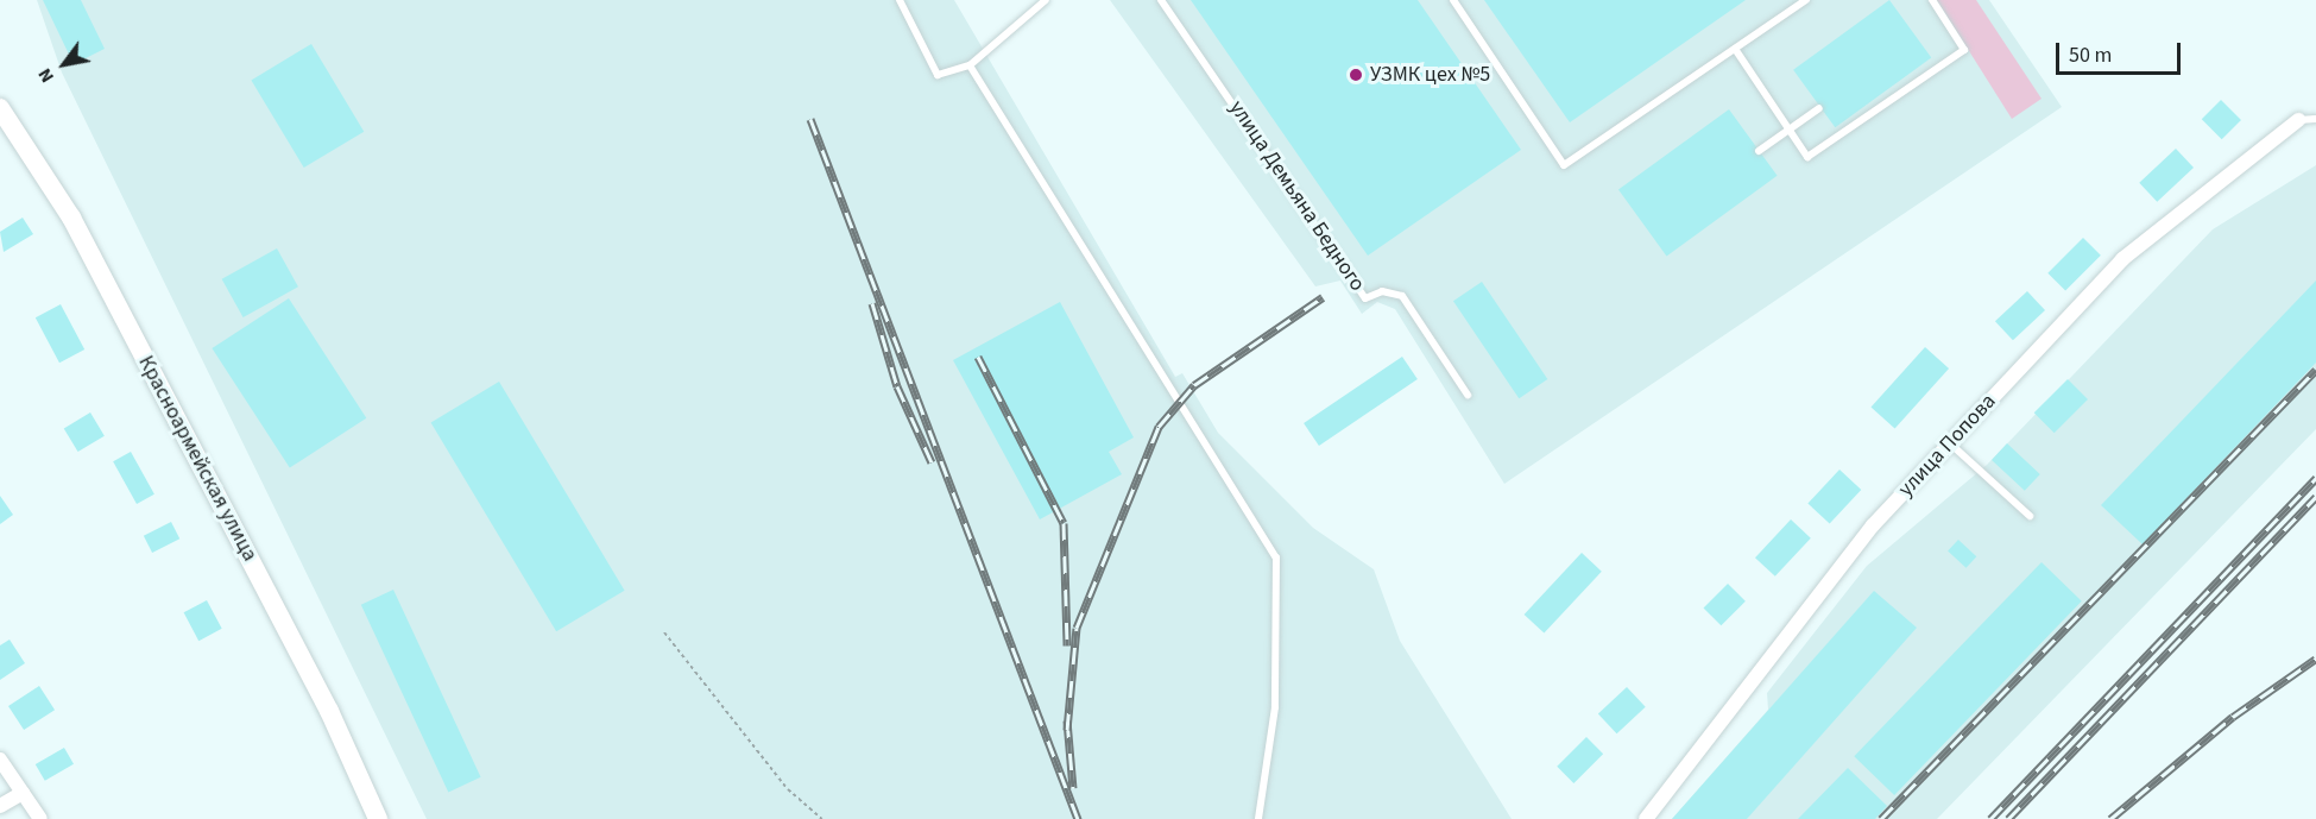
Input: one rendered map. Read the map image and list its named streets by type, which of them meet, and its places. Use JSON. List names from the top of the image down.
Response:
{
  "streets": {
    "street": ["улица Попова", "Красноармейская улица"],
    "lane": ["улица Демьяна Бедного"]
  },
  "places": ["УЗМК цех №5"],
  "scale_bar": "50 m",
  "north": "bottom left"
}
